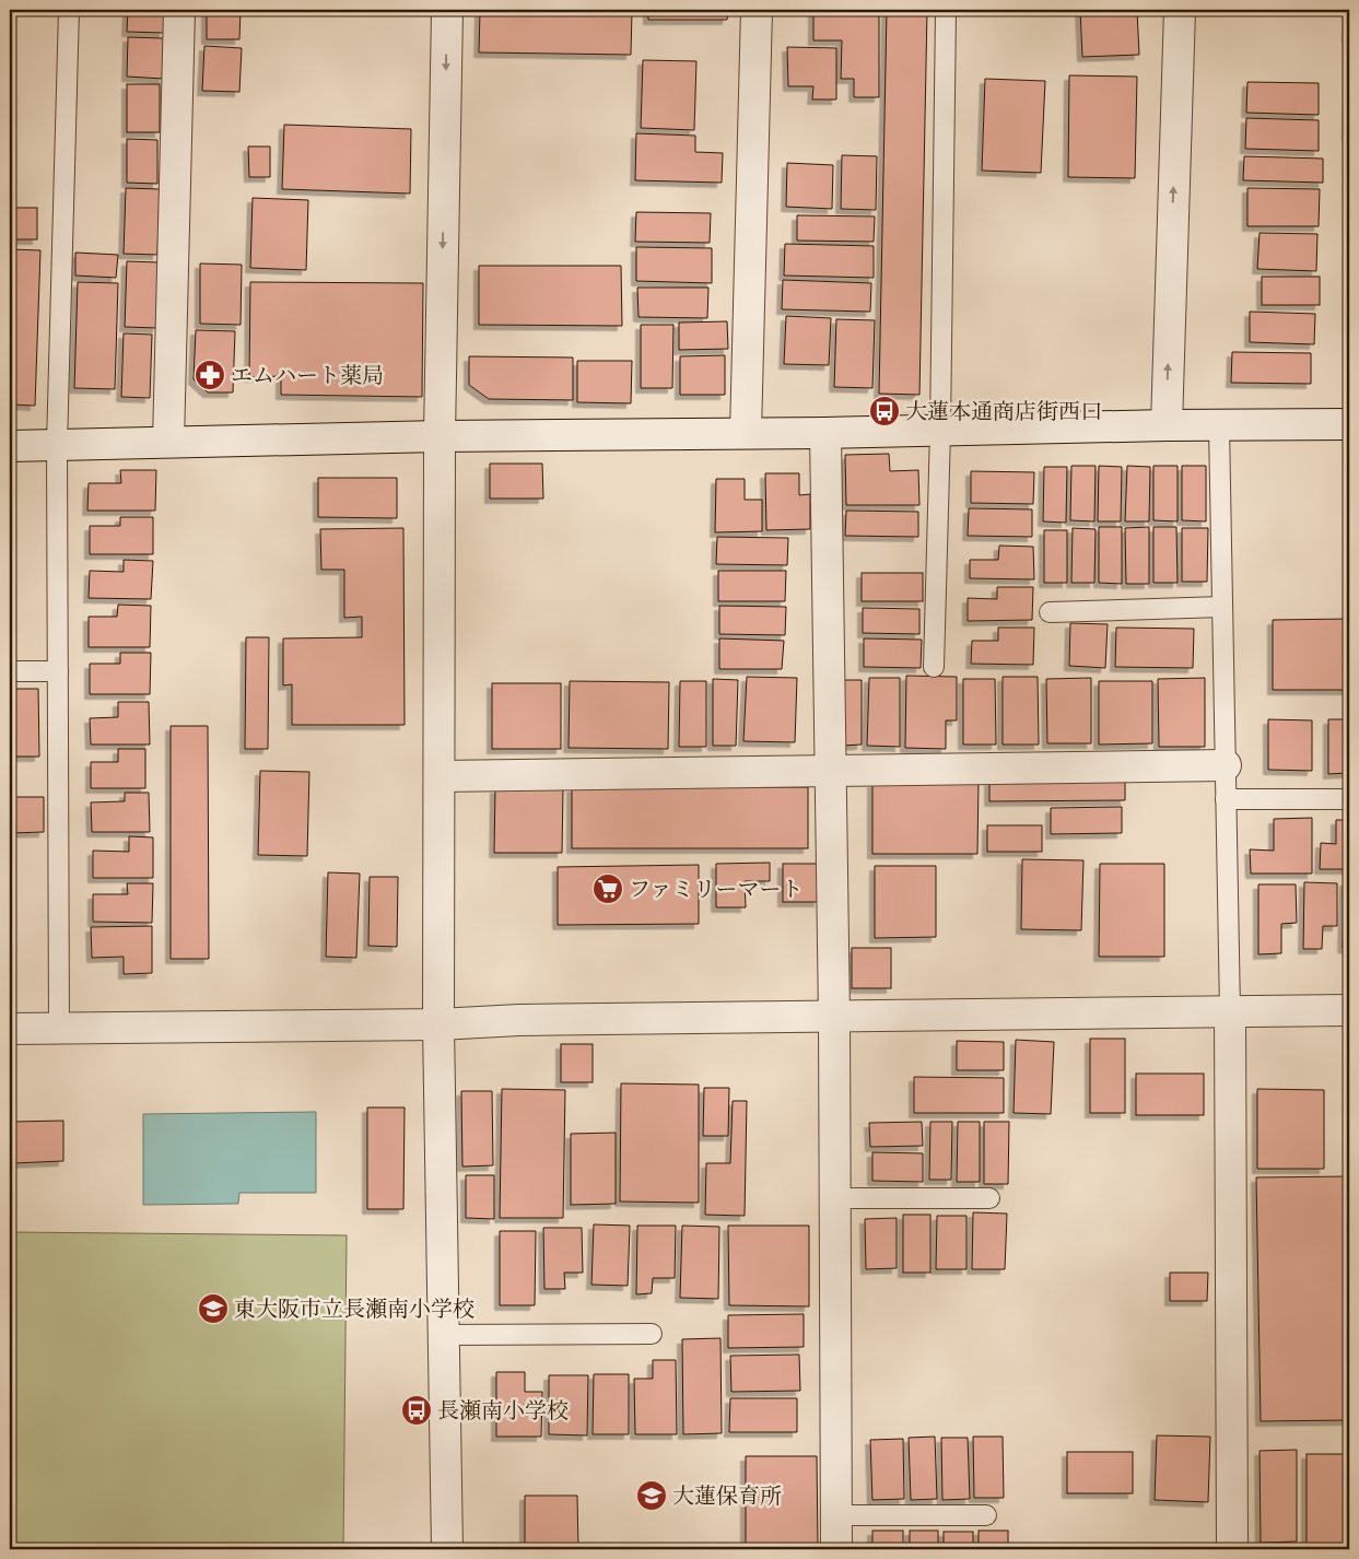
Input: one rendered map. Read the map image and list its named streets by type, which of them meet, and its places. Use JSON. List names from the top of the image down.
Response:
{
  "places": {
    "pharmacy": ["エムハート薬局"],
    "bus stop": ["大蓮本通商店街西口", "長瀬南小学校"],
    "supermarket": ["ファミリーマート"],
    "school or university": ["東大阪市立長瀬南小学校", "大蓮保育所"]
  }
}
